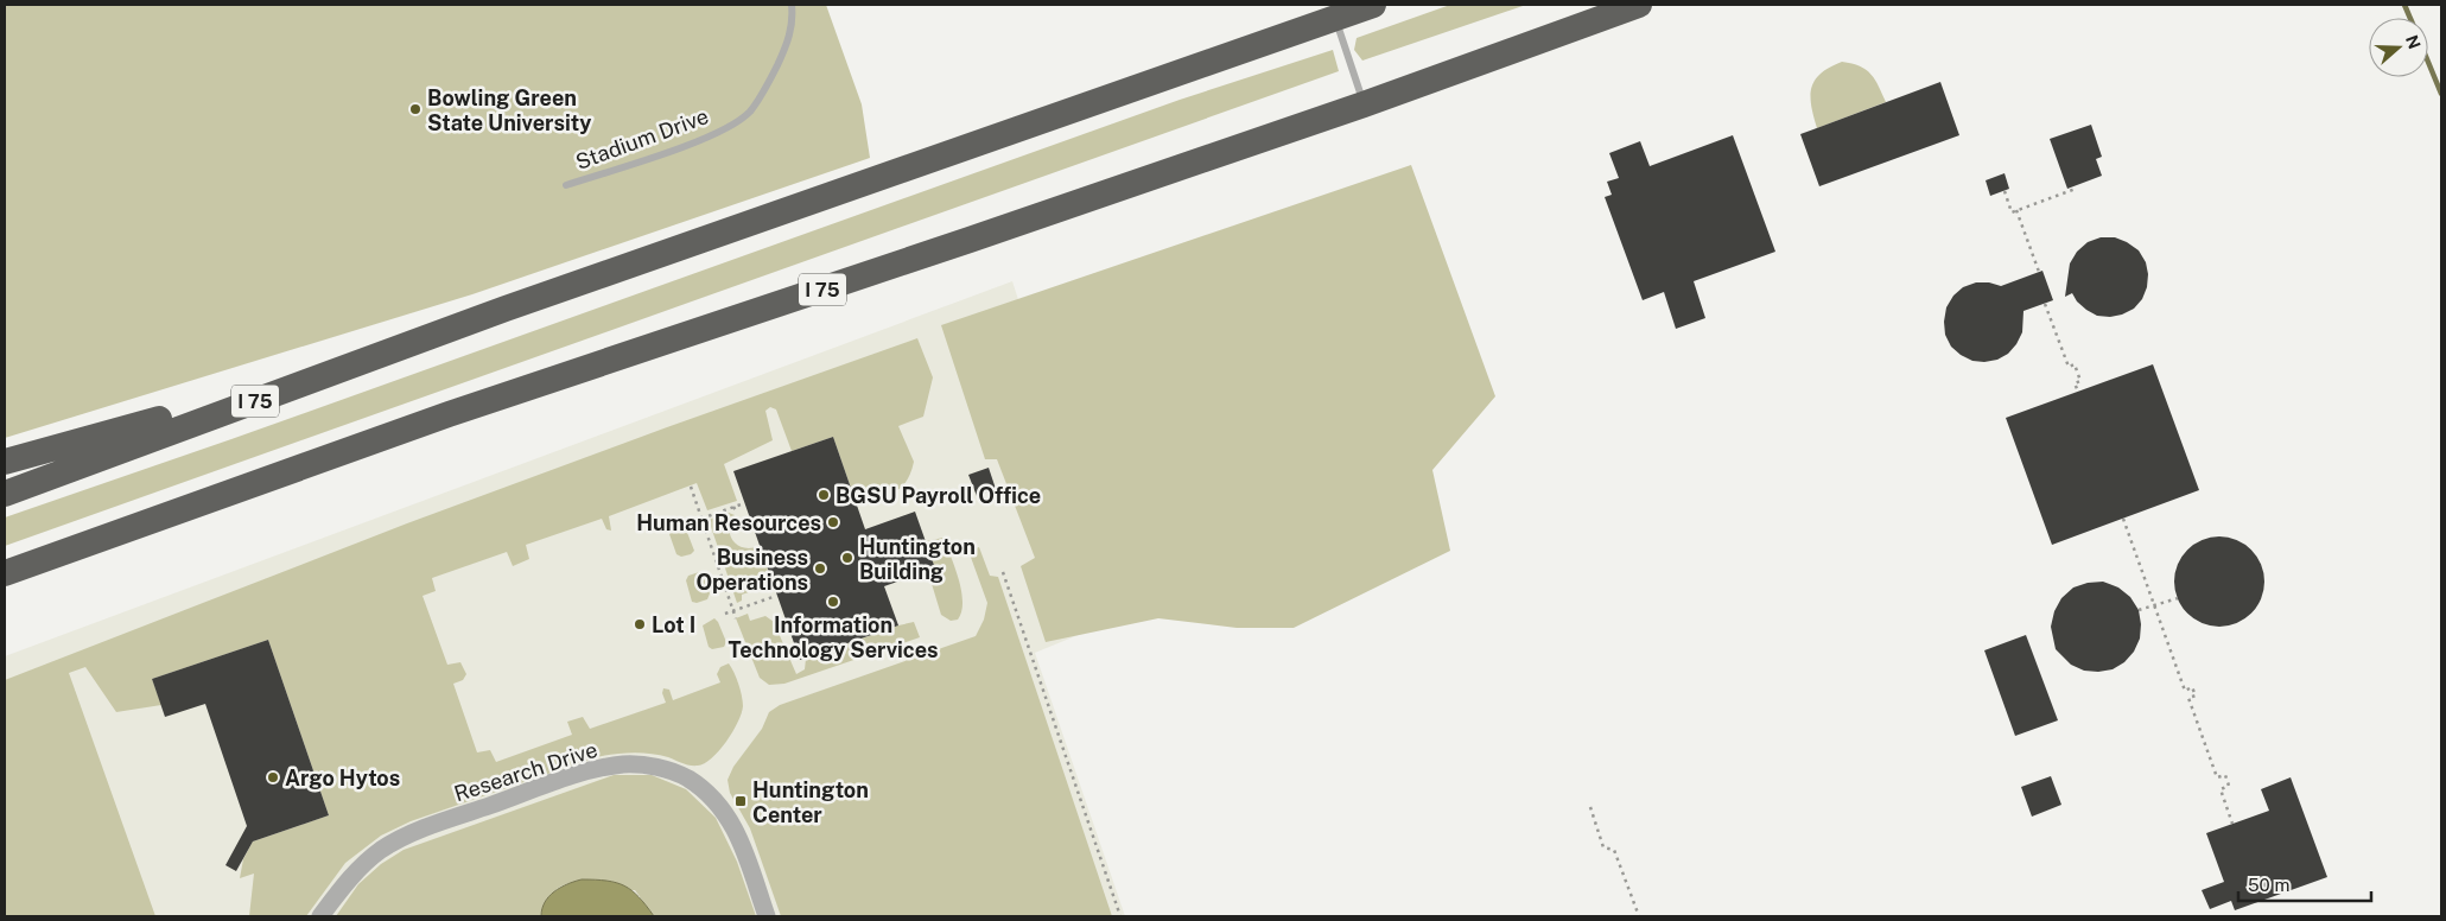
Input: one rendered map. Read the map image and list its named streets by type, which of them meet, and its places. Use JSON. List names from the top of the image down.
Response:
{
  "streets": {
    "highway": ["I 75"],
    "street": ["Research Drive"],
    "lane": ["Stadium Drive"]
  },
  "places": {
    "other": [
      "Bowling Green State University",
      "BGSU Payroll Office",
      "Human Resources",
      "Huntington Building",
      "Business Operations",
      "Information Technology Services",
      "Lot I",
      "Argo Hytos"
    ],
    "transit": ["Huntington Center"]
  },
  "scale_bar": "50 m",
  "north": "right"
}
